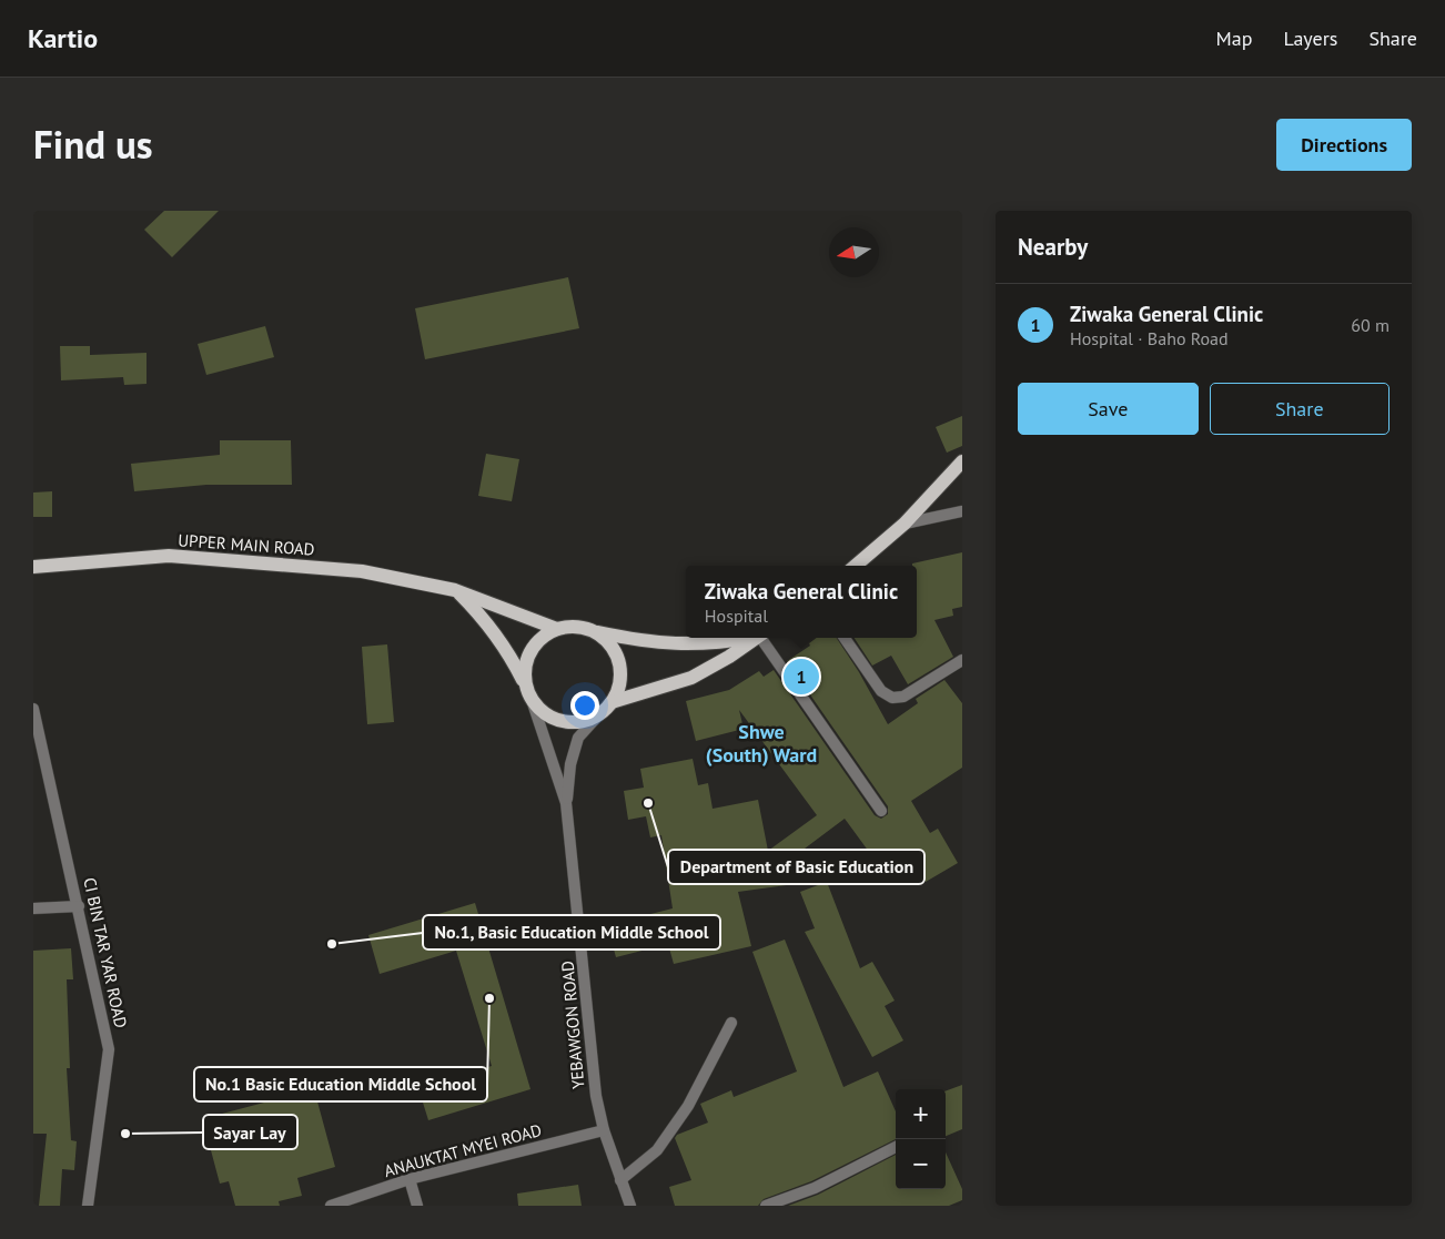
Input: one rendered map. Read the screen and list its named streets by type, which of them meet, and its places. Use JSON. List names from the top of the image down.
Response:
{
  "streets": {
    "main road": ["UPPER MAIN ROAD"],
    "street": ["CI BIN TAR YAR ROAD", "YEBAWGON ROAD", "ANAUKTAT MYEI ROAD"]
  },
  "crossings": [
    ["YEBAWGON ROAD", "ANAUKTAT MYEI ROAD"]
  ],
  "districts": ["Shwe (South) Ward"],
  "places": [
    "Department of Basic Education",
    "No.1, Basic Education Middle School",
    "No.1 Basic Education Middle School",
    "Sayar Lay"
  ],
  "north": "left",
  "page": {
    "header": "Kartio",
    "nav": ["Map", "Layers", "Share"],
    "title": "Find us",
    "buttons": [
      "Directions",
      ["Save", "Share"]
    ],
    "heading": "Nearby",
    "list": [
      {
        "mark": "1",
        "name": "Ziwaka General Clinic",
        "note": "Hospital · Baho Road",
        "value": "60 m"
      }
    ],
    "popup": ["Ziwaka General Clinic", "Hospital"],
    "pins": "1",
    "map_buttons": ["+", "−"]
  }
}
